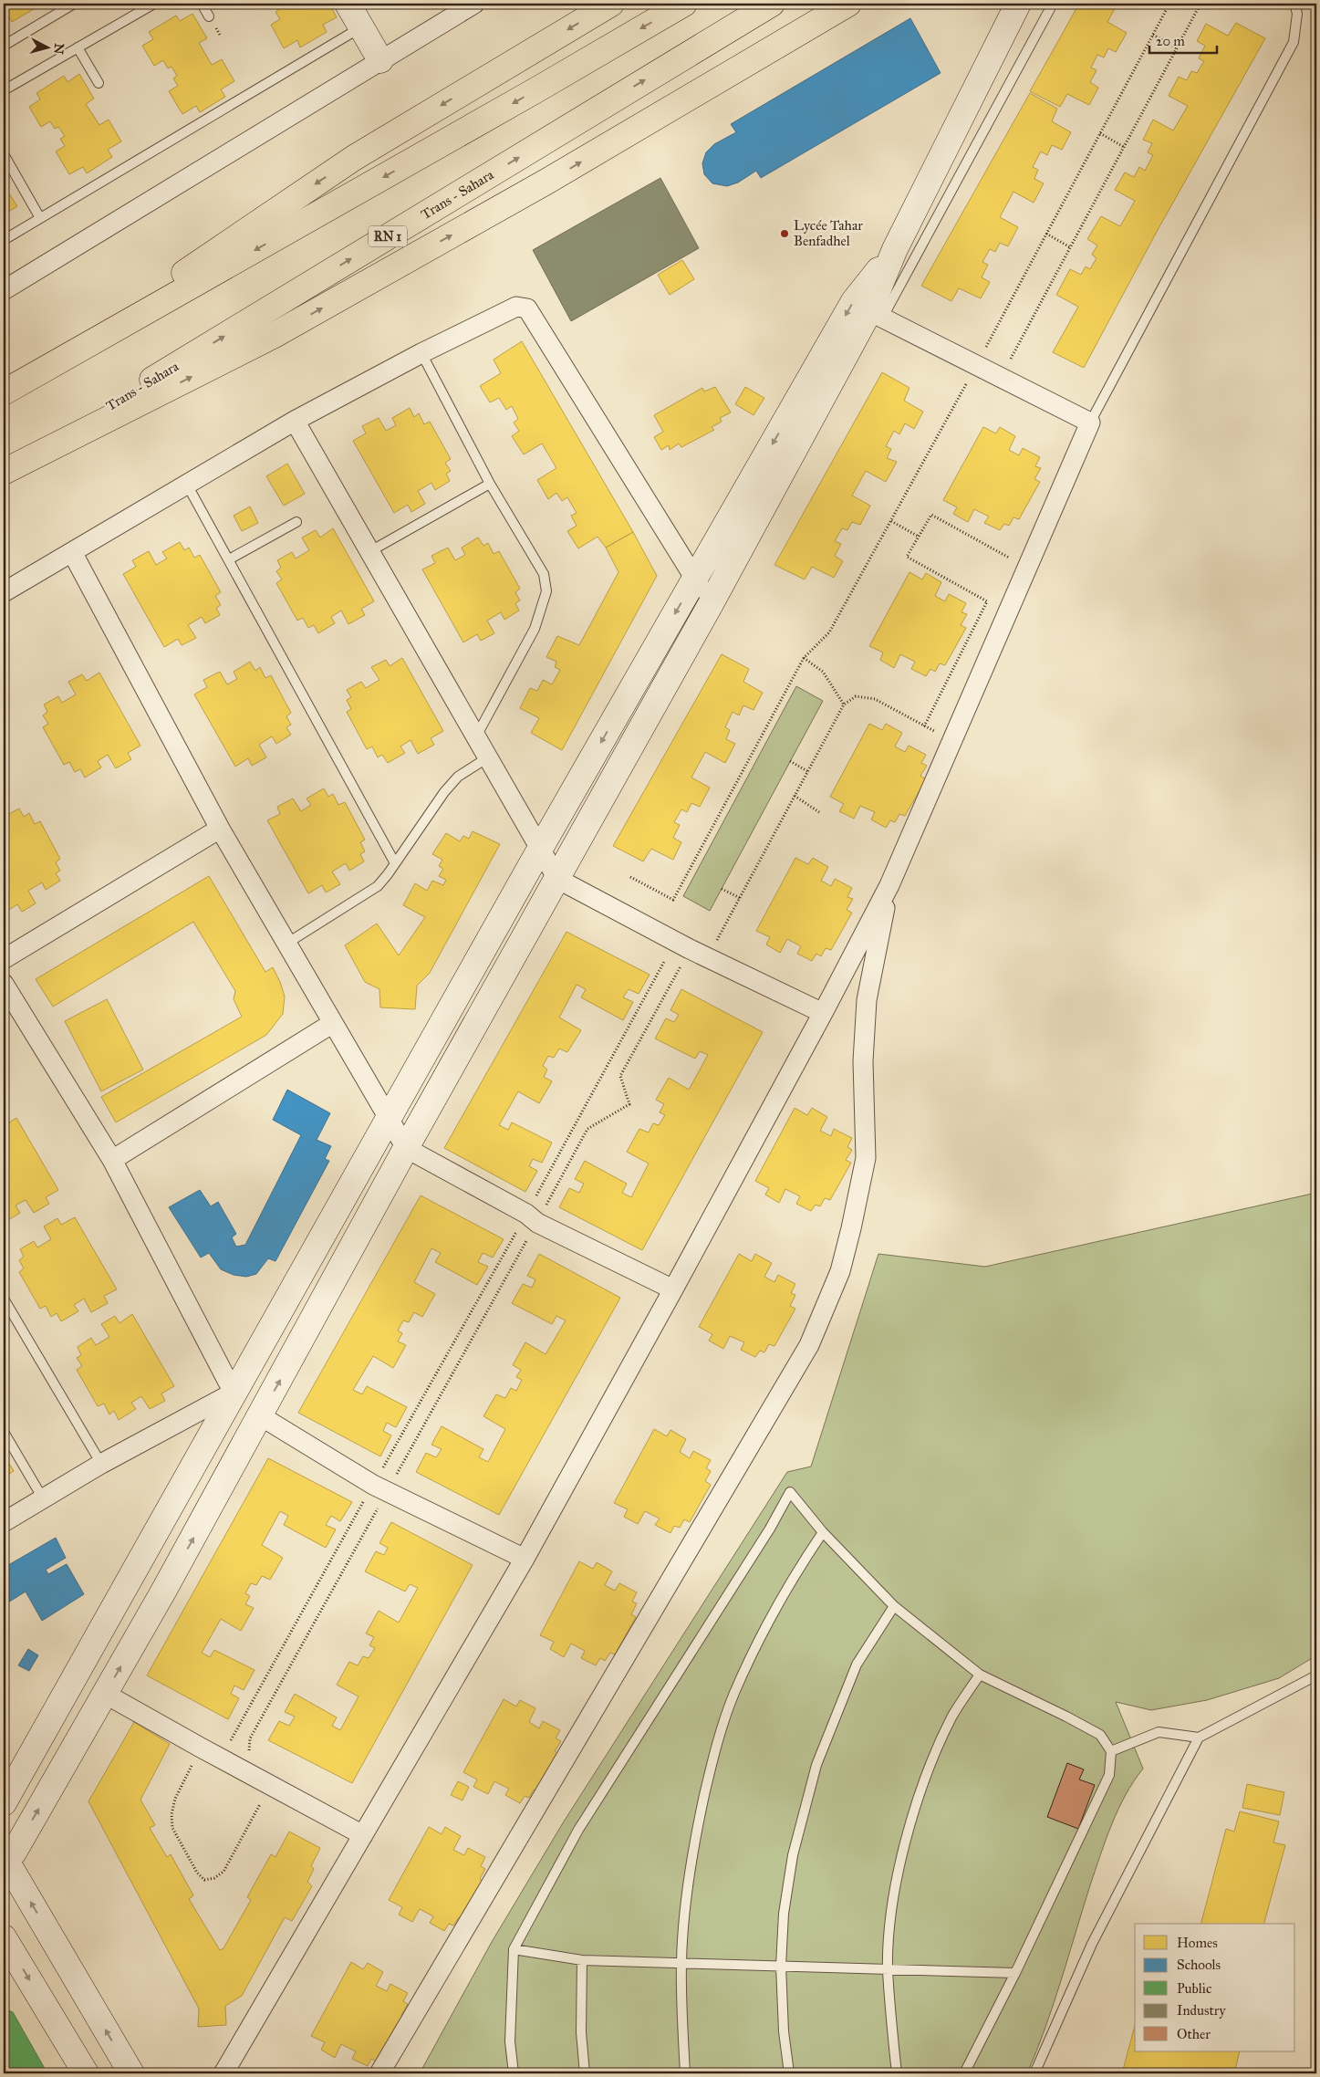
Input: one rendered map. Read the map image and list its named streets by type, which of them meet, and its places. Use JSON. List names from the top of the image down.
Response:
{
  "streets": {
    "highway": ["Trans - Sahara", "RN 1"]
  },
  "places": ["Lycée Tahar Benfadhel"],
  "legend": [
    "Homes",
    "Schools",
    "Public",
    "Industry",
    "Other"
  ],
  "scale_bar": "20 m",
  "north": "right"
}
